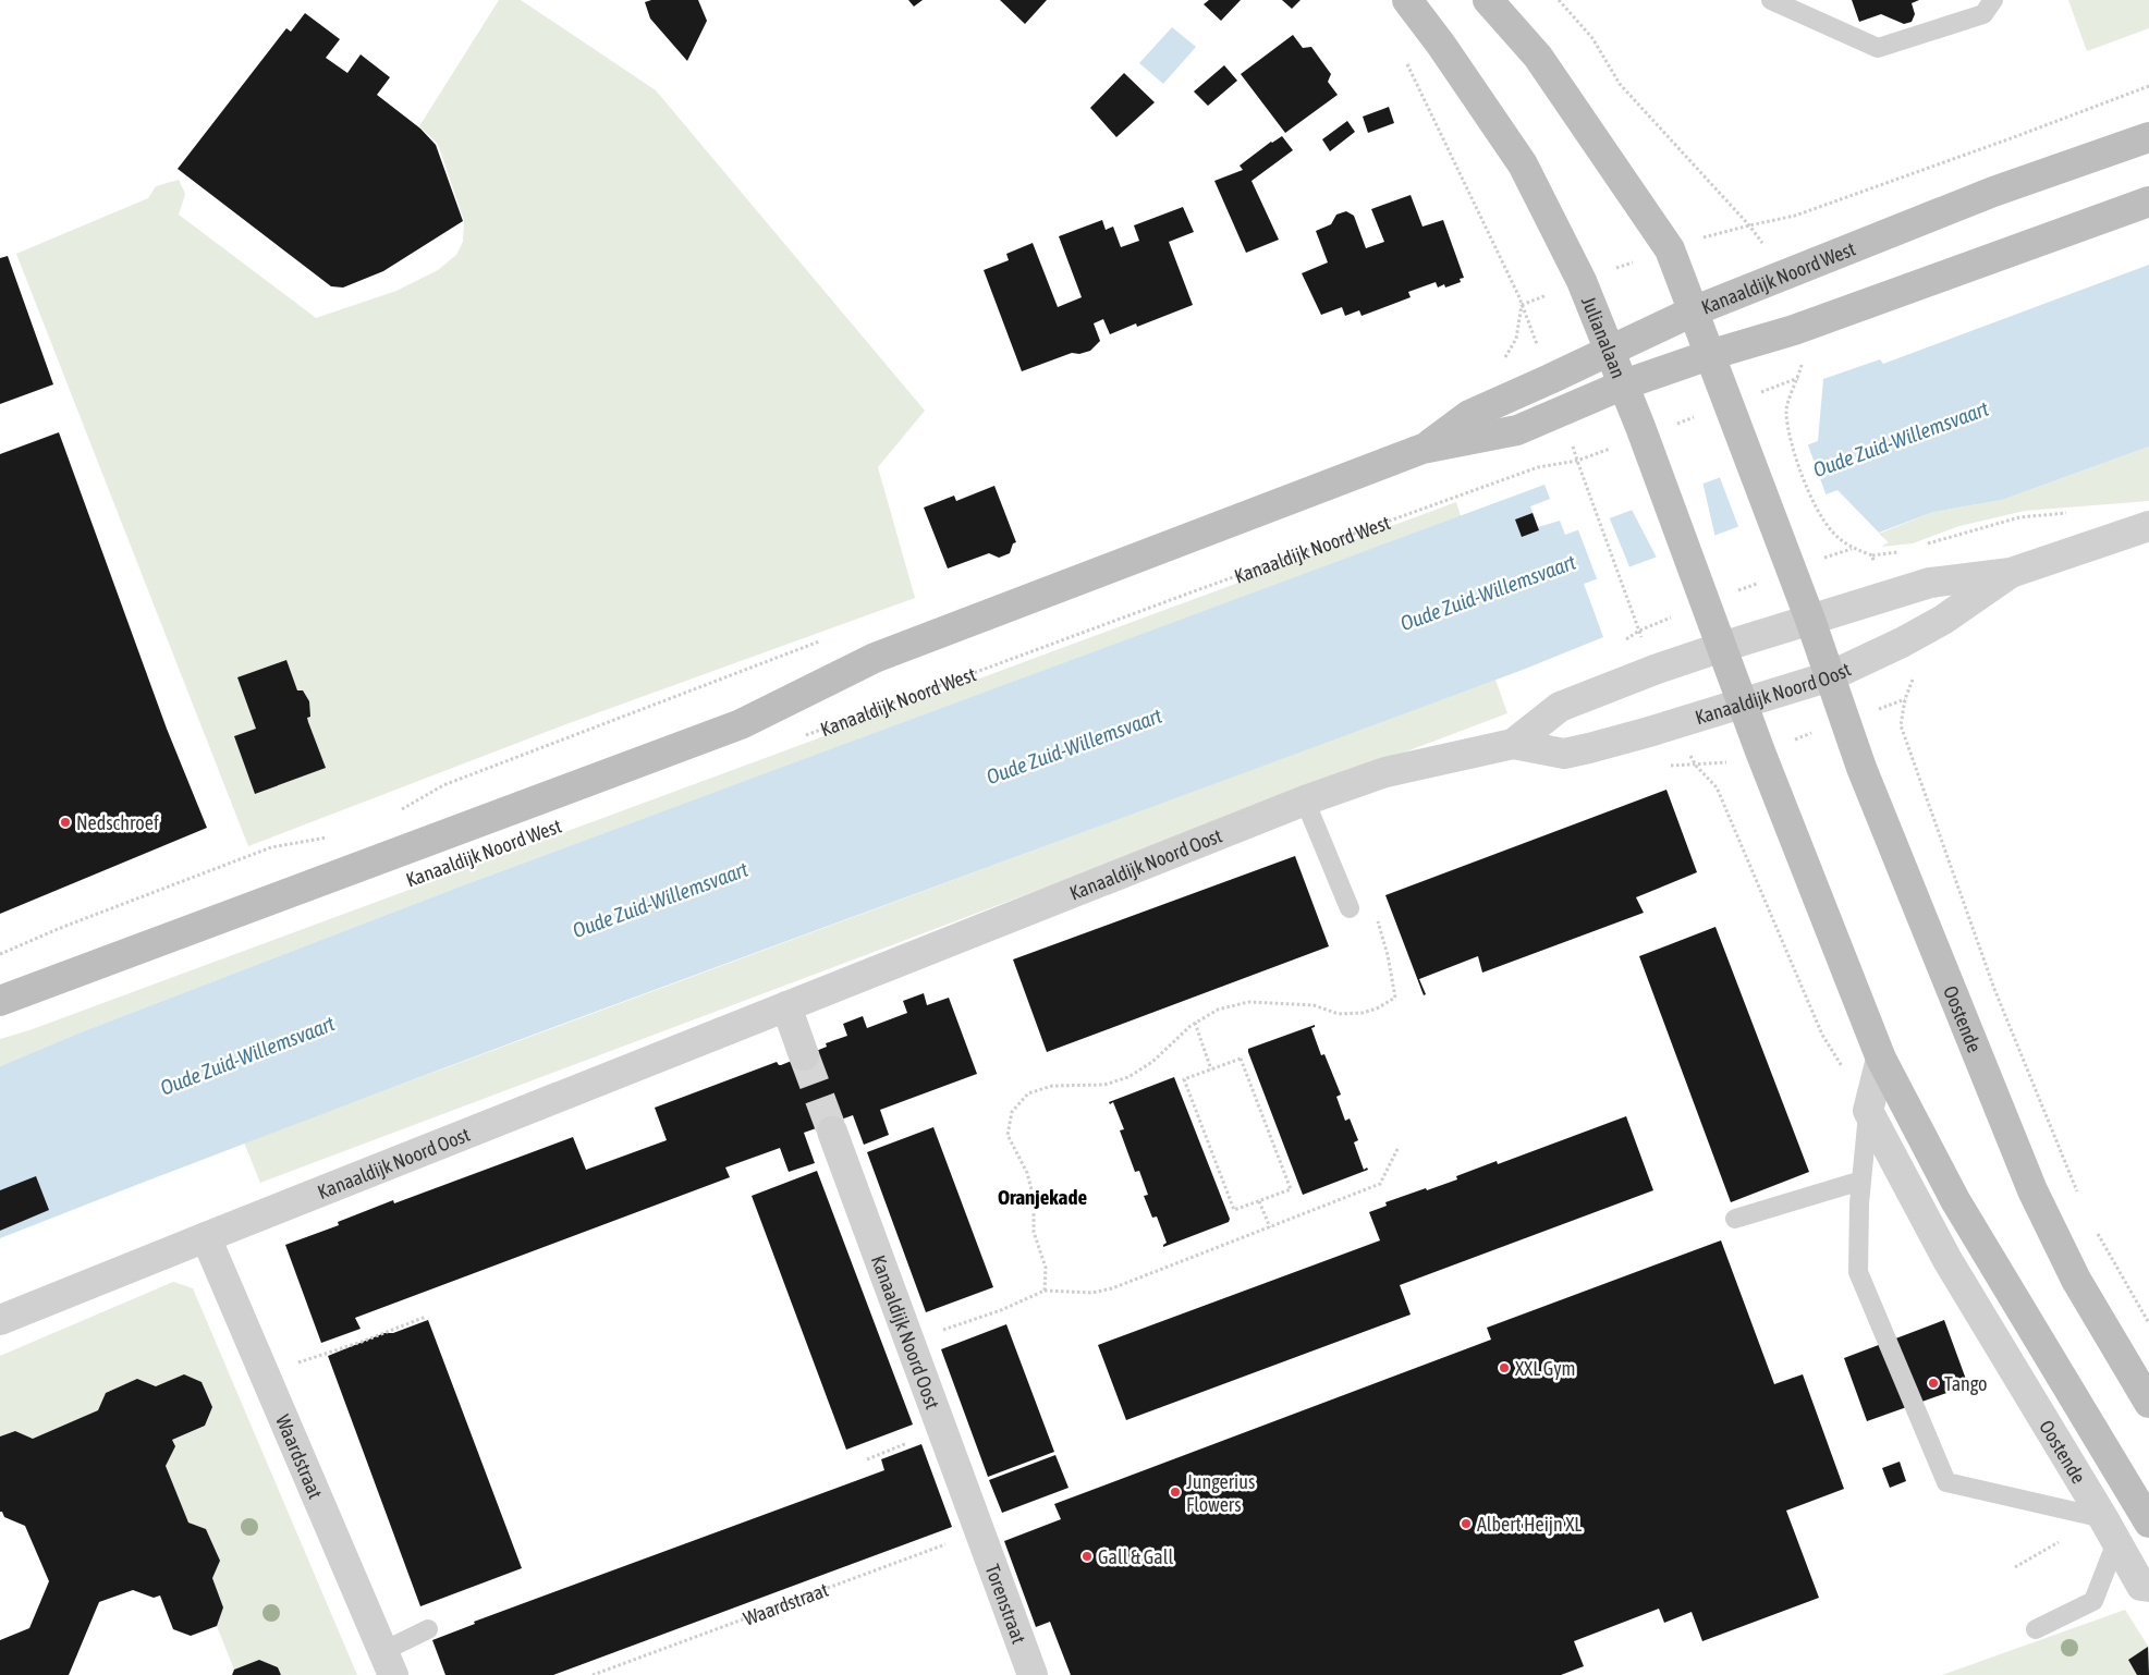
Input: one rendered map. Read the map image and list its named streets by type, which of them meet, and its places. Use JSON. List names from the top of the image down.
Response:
{
  "streets": {
    "main road": ["Kanaaldijk Noord West", "Julianalaan", "Oostende"],
    "street": ["Kanaaldijk Noord Oost", "Waardstraat", "Torenstraat"]
  },
  "crossings": [
    ["Kanaaldijk Noord West", "Julianalaan"],
    ["Julianalaan", "Kanaaldijk Noord Oost"],
    ["Julianalaan", "Oostende"],
    ["Kanaaldijk Noord Oost", "Oostende"],
    ["Kanaaldijk Noord Oost", "Waardstraat"],
    ["Kanaaldijk Noord Oost", "Torenstraat"],
    ["Waardstraat", "Torenstraat"]
  ],
  "districts": ["Oranjekade"],
  "water": ["Oude Zuid-Willemsvaart"],
  "places": [
    "Nedschroef",
    "XXL Gym",
    "Tango",
    "Jungerius Flowers",
    "Albert Heijn XL",
    "Gall & Gall"
  ]
}
